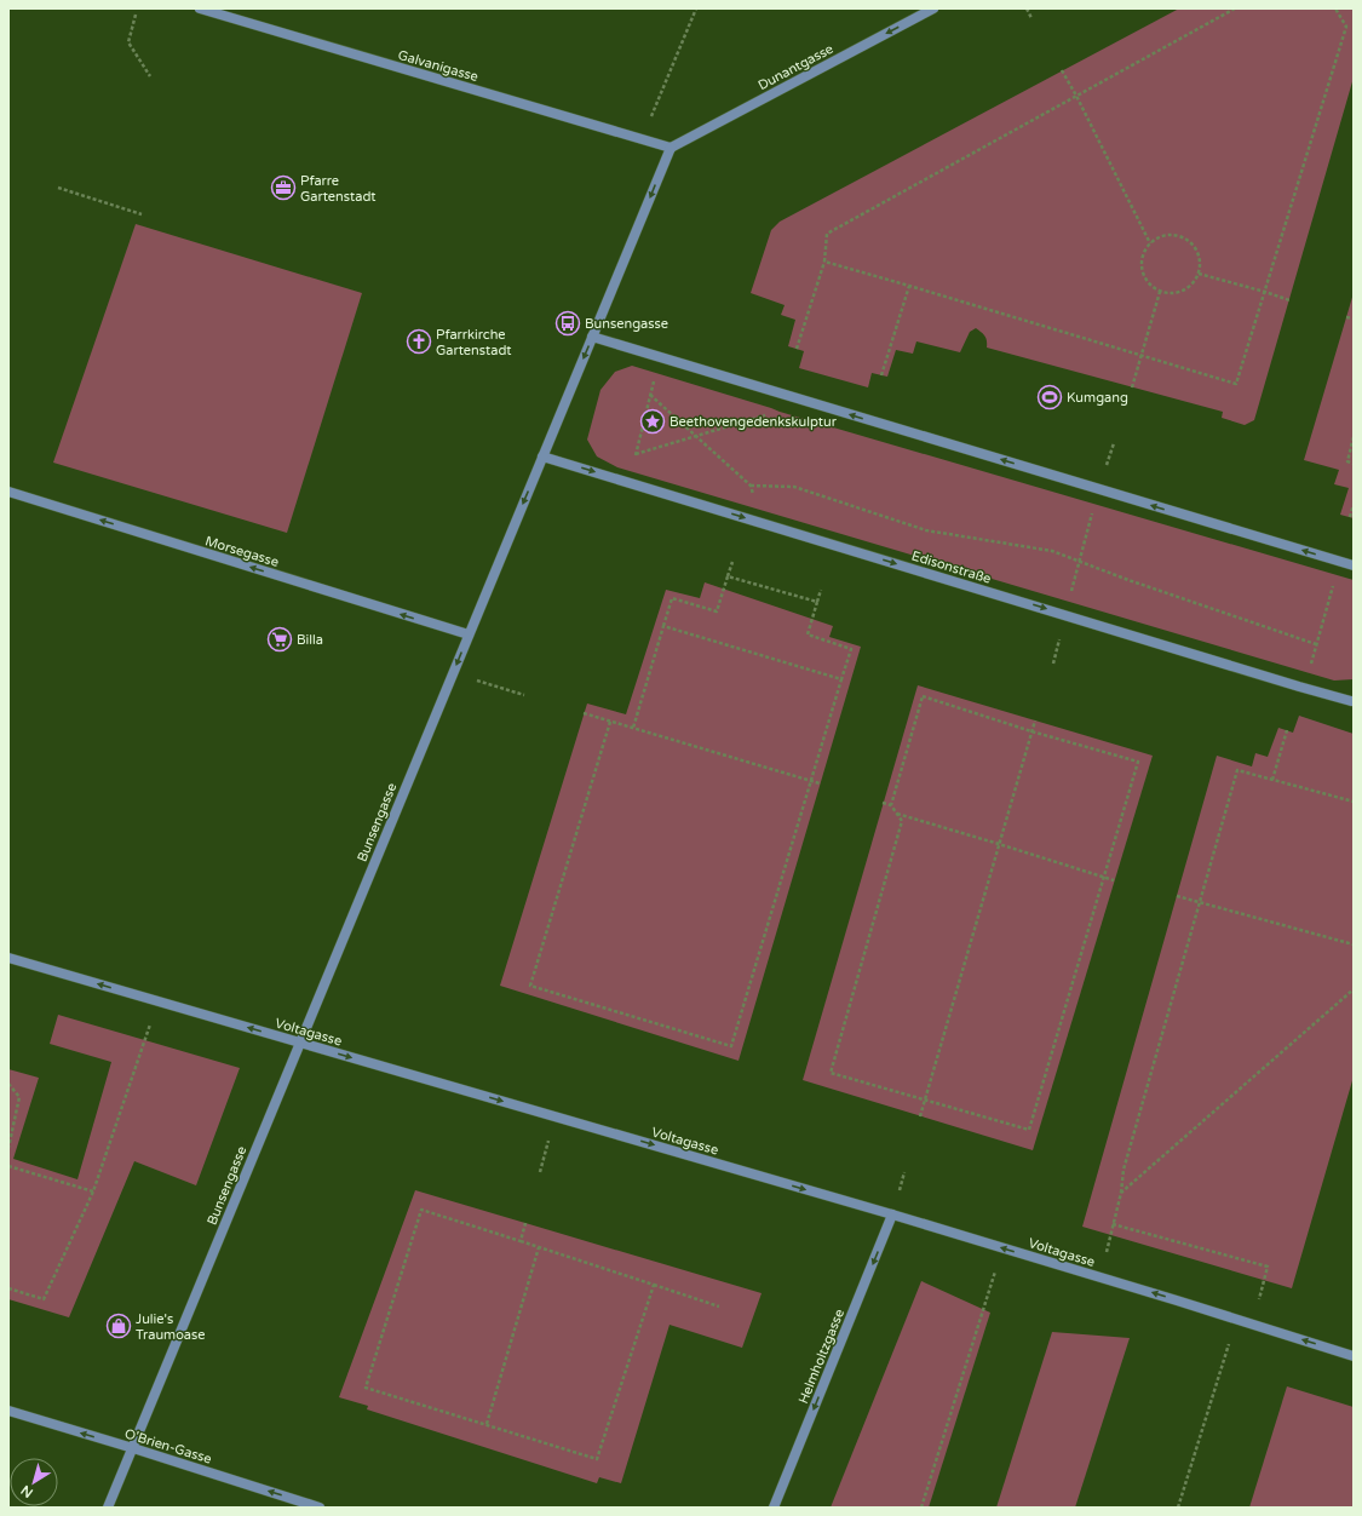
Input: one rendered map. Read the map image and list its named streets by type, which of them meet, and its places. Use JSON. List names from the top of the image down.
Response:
{
  "streets": {
    "street": [
      "Galvanigasse",
      "Dunantgasse",
      "Morsegasse",
      "Edisonstraße",
      "Bunsengasse",
      "Voltagasse",
      "Helmholtzgasse",
      "O'Brien-Gasse"
    ]
  },
  "crossings": [
    ["Galvanigasse", "Dunantgasse"],
    ["Galvanigasse", "Bunsengasse"],
    ["Dunantgasse", "Bunsengasse"],
    ["Morsegasse", "Bunsengasse"],
    ["Edisonstraße", "Bunsengasse"],
    ["Bunsengasse", "Voltagasse"],
    ["Bunsengasse", "O'Brien-Gasse"],
    ["Voltagasse", "Helmholtzgasse"]
  ],
  "one_way": [
    "Dunantgasse",
    "Morsegasse",
    "Edisonstraße",
    "Bunsengasse",
    "Helmholtzgasse",
    "O'Brien-Gasse"
  ],
  "places": {
    "office": ["Pfarre Gartenstadt"],
    "bus stop": ["Bunsengasse"],
    "church": ["Pfarrkirche Gartenstadt"],
    "sports": ["Kumgang"],
    "place": ["Beethovengedenkskulptur"],
    "supermarket": ["Billa"],
    "shop": ["Julie's Traumoase"]
  },
  "north": "bottom left"
}
